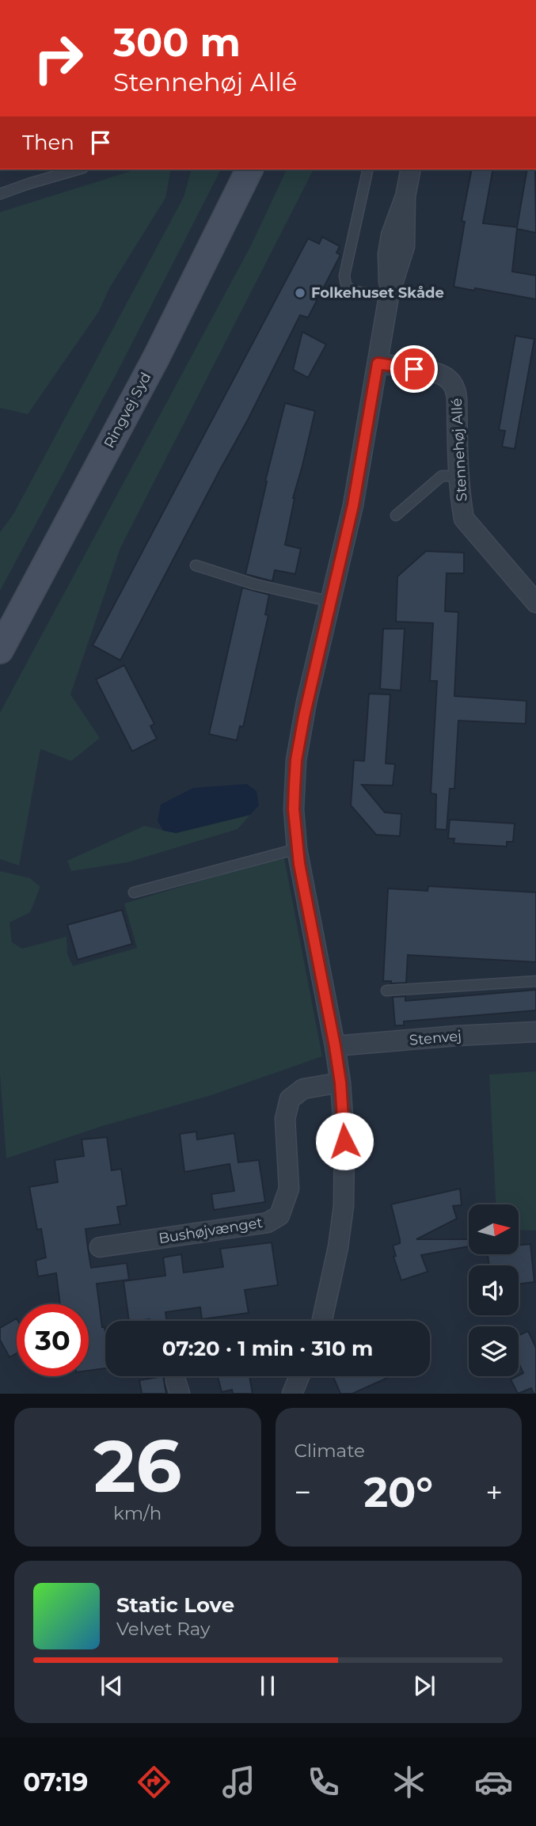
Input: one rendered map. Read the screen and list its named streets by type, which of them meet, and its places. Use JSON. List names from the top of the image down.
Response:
{
  "streets": {
    "main road": ["Ringvej Syd"],
    "street": ["Stennehøj Allé", "Stenvej", "Bushøjvænget"]
  },
  "places": ["Folkehuset Skåde"],
  "north": "right",
  "page": {
    "turn": ["300 m", "Stennehøj Allé"],
    "then": "Then",
    "limit": "30",
    "trip": "07:20 · 1 min · 310 m",
    "tile": [
      ["26", "km/h"],
      "Climate"
    ],
    "heat": ["−", "20°", "+"],
    "song": ["Static Love", "Velvet Ray"],
    "tabs": "07:19"
  }
}
